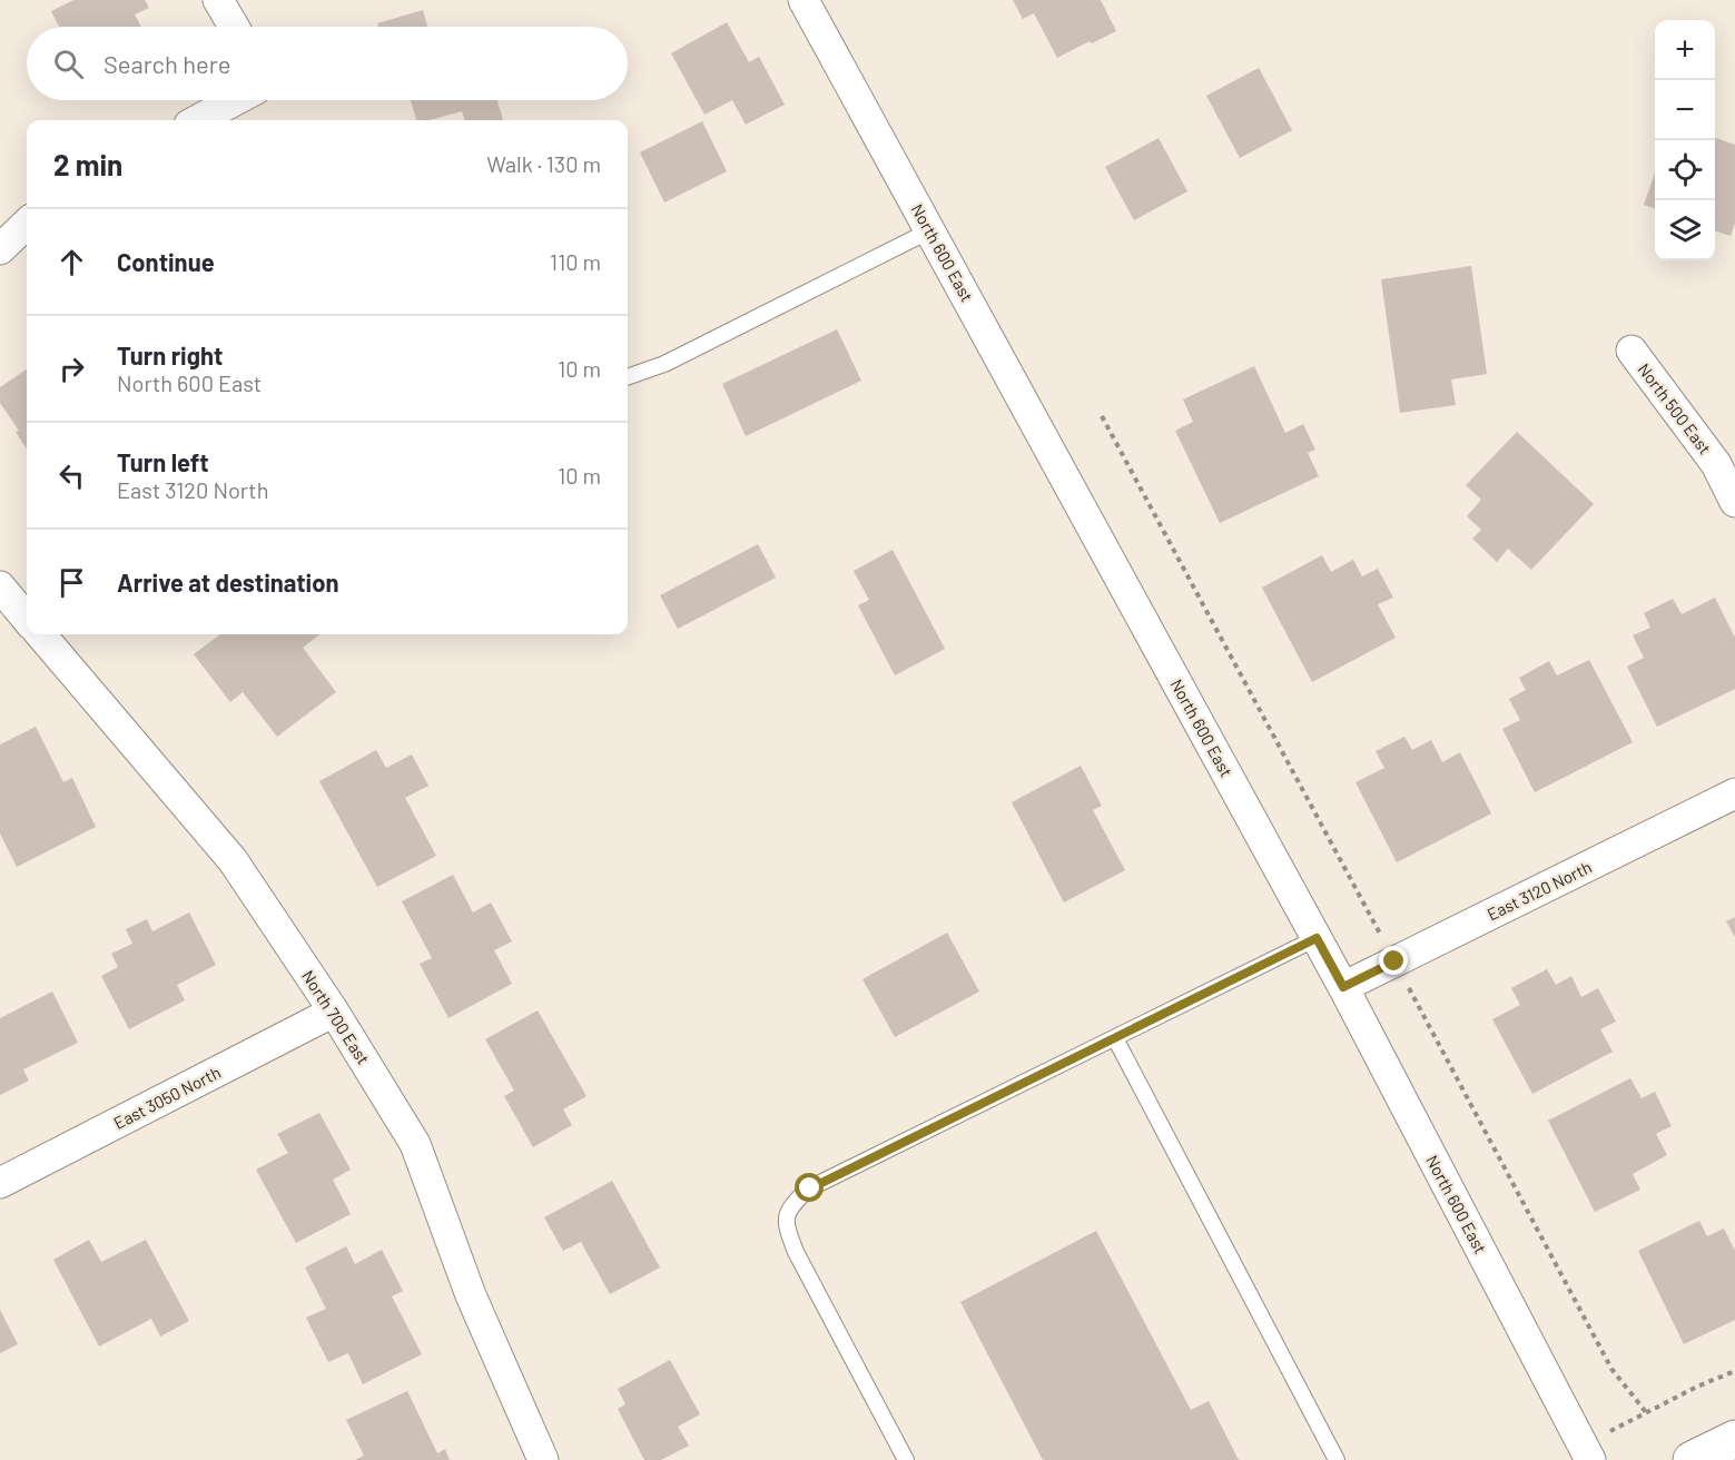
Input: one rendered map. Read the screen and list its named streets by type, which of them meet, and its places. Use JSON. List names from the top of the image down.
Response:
{
  "streets": {
    "street": [
      "North 600 East",
      "North 500 East",
      "East 3120 North",
      "North 700 East",
      "East 3050 North"
    ]
  },
  "crossings": [
    ["North 600 East", "East 3120 North"],
    ["North 700 East", "East 3050 North"]
  ],
  "page": {
    "map_buttons": ["+", "−"],
    "search": "Search here",
    "heading": ["2 min", "Walk · 130 m"],
    "list": [
      ["Continue", "110 m"],
      ["Turn right", "North 600 East", "10 m"],
      ["Turn left", "East 3120 North", "10 m"],
      "Arrive at destination"
    ]
  }
}
